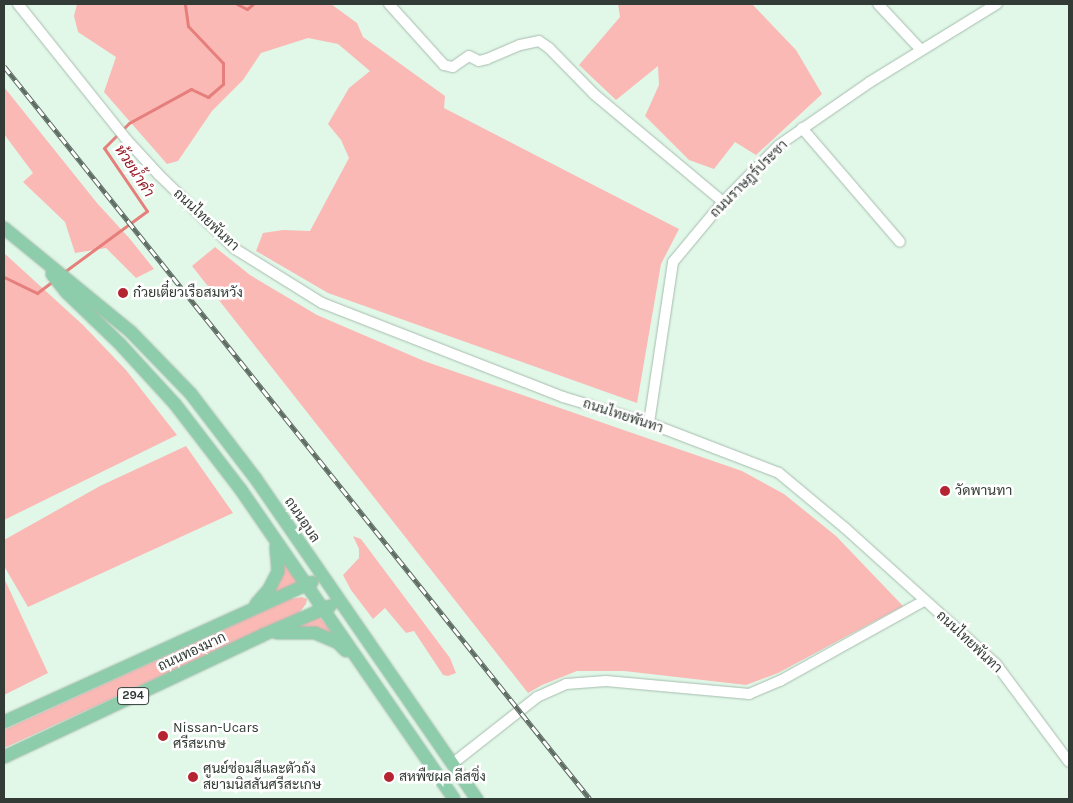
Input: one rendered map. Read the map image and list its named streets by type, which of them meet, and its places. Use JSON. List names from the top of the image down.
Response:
{
  "streets": {
    "main road": ["ถนนอุบล", "ถนนทองมาก", "294"],
    "street": ["ถนนราษฎร์ประชา", "ถนนไทยพันทา"]
  },
  "crossings": [
    ["ถนนราษฎร์ประชา", "ถนนไทยพันทา"],
    ["ถนนอุบล", "ถนนทองมาก"]
  ],
  "water": ["ห้วยน้ำคำ"],
  "places": [
    "ก๋วยเตี๋ยวเรือสมหวัง",
    "วัดพานทา",
    "Nissan-Ucars ศรีสะเกษ",
    "ศูนย์ซ่อมสีและตัวถัง สยามนิสสันศรีสะเกษ",
    "สหพืชผล ลีสซิ่ง"
  ]
}
